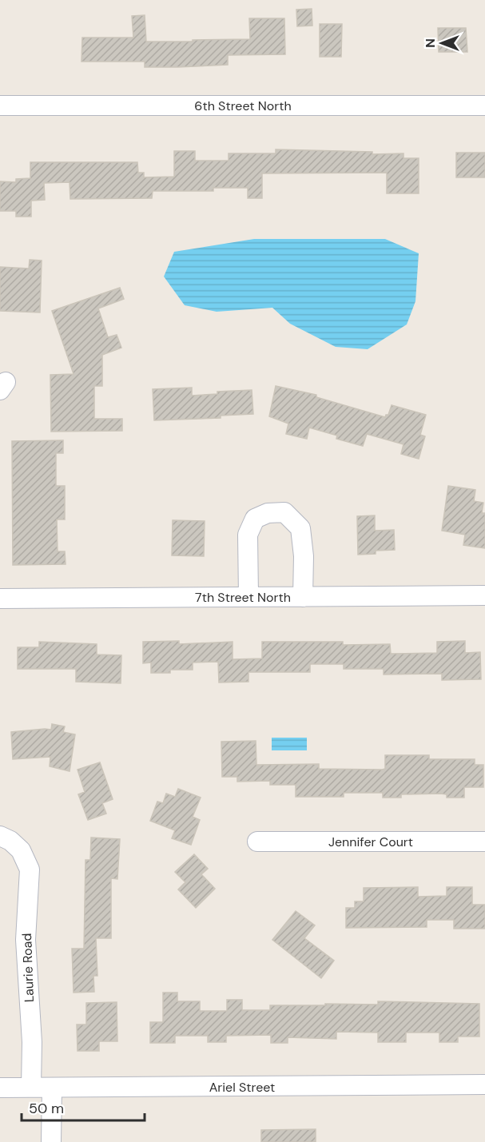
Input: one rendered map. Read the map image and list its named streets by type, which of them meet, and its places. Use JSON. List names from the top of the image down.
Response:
{
  "streets": {
    "street": [
      "6th Street North",
      "7th Street North",
      "Jennifer Court",
      "Laurie Road",
      "Ariel Street"
    ]
  },
  "crossings": [
    ["Laurie Road", "Ariel Street"]
  ],
  "scale_bar": "50 m",
  "north": "left"
}
